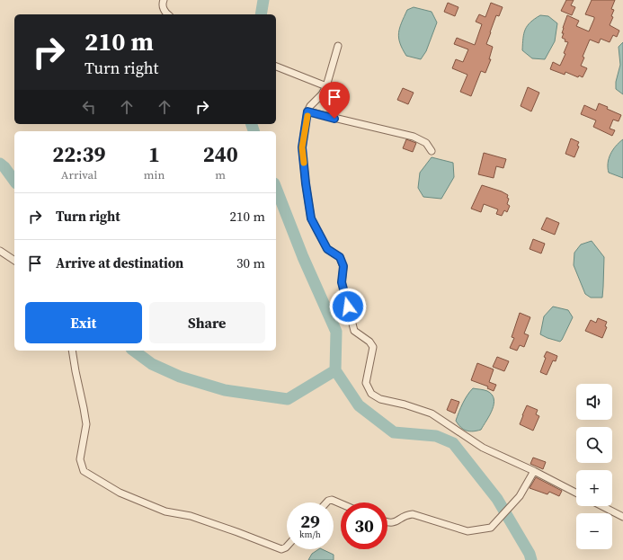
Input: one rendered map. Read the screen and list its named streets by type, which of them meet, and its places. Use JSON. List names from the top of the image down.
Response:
{
  "page": {
    "turn": ["210 m", "Turn right"],
    "eta": [
      "22:39",
      "Arrival",
      "1",
      "min",
      "240",
      "m"
    ],
    "list": [
      {
        "name": "Turn right",
        "value": "210 m"
      },
      {
        "name": "Arrive at destination",
        "value": "30 m"
      }
    ],
    "buttons": ["Exit", "Share"],
    "map_buttons": ["+", "−"],
    "speed": "29 km/h",
    "limit": "30"
  }
}
